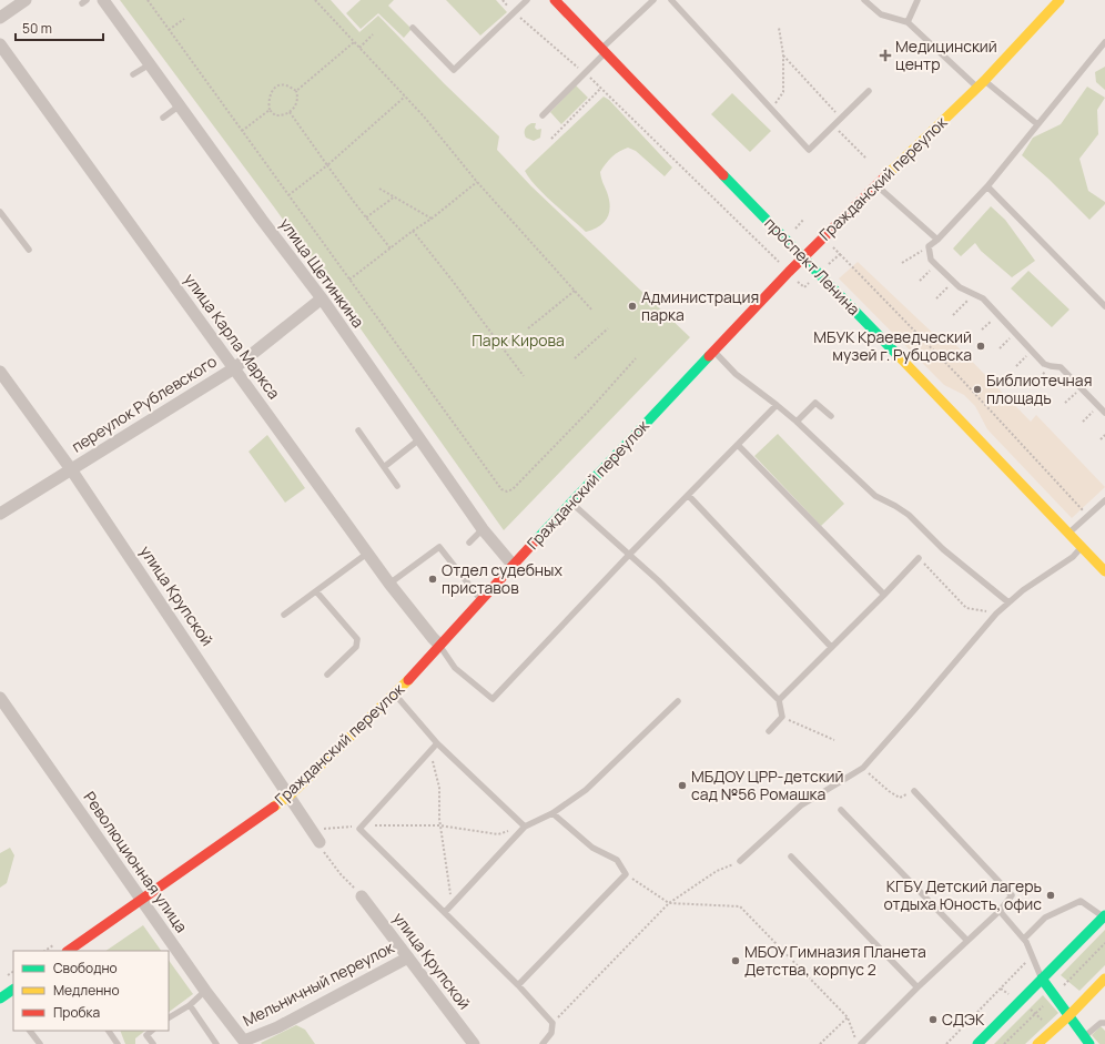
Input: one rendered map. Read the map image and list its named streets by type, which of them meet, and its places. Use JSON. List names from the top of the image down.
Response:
{
  "streets": {
    "street": [
      "Гражданский переулок",
      "проспект Ленина",
      "улица Щетинкина",
      "улица Карла Маркса",
      "переулок Рублевского",
      "улица Крупской",
      "Революционная улица",
      "Мельничный переулок"
    ]
  },
  "crossings": [
    ["Гражданский переулок", "проспект Ленина"],
    ["Гражданский переулок", "улица Щетинкина"],
    ["Гражданский переулок", "улица Карла Маркса"],
    ["Гражданский переулок", "улица Крупской"],
    ["Гражданский переулок", "Революционная улица"],
    ["улица Щетинкина", "переулок Рублевского"],
    ["улица Карла Маркса", "переулок Рублевского"],
    ["переулок Рублевского", "улица Крупской"],
    ["улица Крупской", "Мельничный переулок"],
    ["Революционная улица", "Мельничный переулок"]
  ],
  "parks": ["Парк Кирова"],
  "places": {
    "health": ["Медицинский центр"],
    "other": [
      "Администрация парка",
      "МБУК Краеведческий музей г. Рубцовска",
      "Библиотечная площадь",
      "Отдел судебных приставов",
      "МБДОУ ЦРР-детский сад №56 Ромашка",
      "КГБУ Детский лагерь отдыха Юность, офис",
      "МБОУ Гимназия Планета Детства, корпус 2",
      "СДЭК"
    ]
  },
  "legend": ["Свободно", "Медленно", "Пробка"],
  "scale_bar": "50 m"
}
